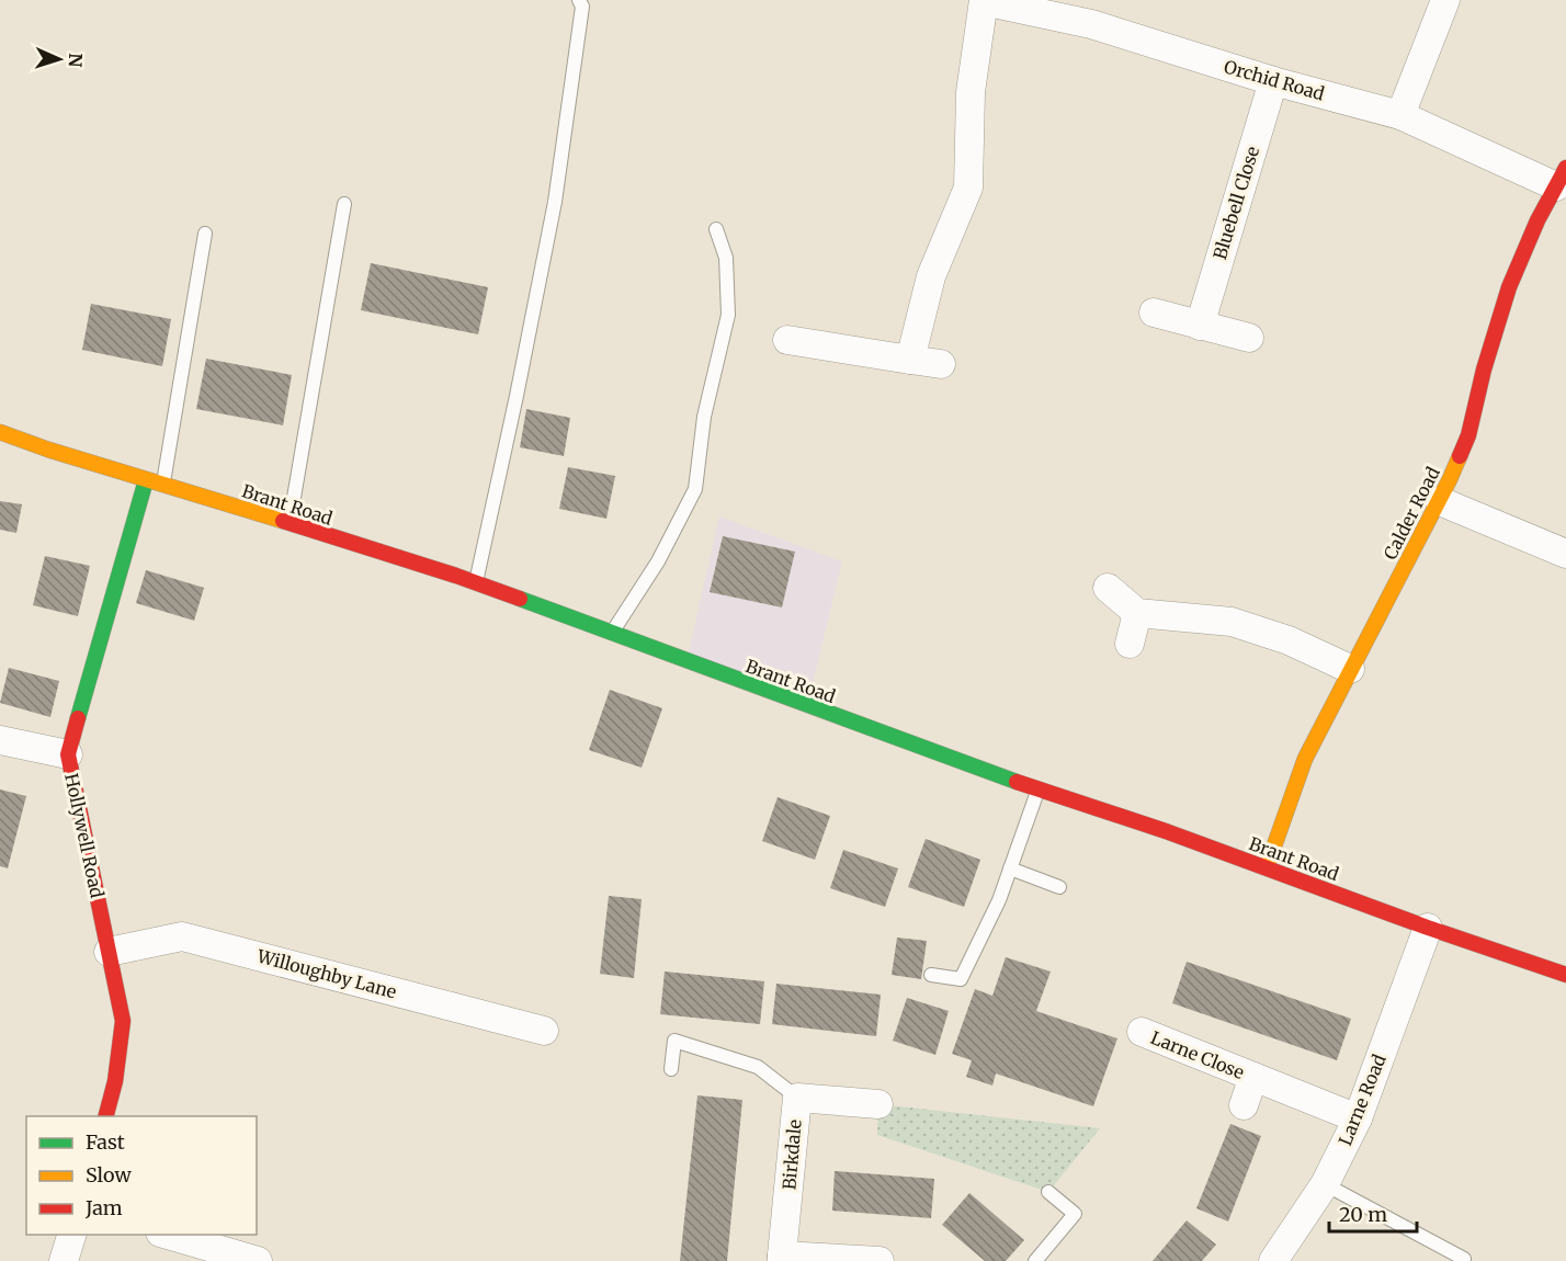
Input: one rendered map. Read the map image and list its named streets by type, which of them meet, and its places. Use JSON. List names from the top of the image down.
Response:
{
  "streets": {
    "street": [
      "Orchid Road",
      "Bluebell Close",
      "Brant Road",
      "Calder Road",
      "Hollywell Road",
      "Willoughby Lane",
      "Larne Close",
      "Larne Road",
      "Birkdale"
    ]
  },
  "crossings": [
    ["Orchid Road", "Bluebell Close"],
    ["Orchid Road", "Calder Road"],
    ["Brant Road", "Calder Road"],
    ["Brant Road", "Hollywell Road"],
    ["Brant Road", "Larne Road"],
    ["Hollywell Road", "Willoughby Lane"],
    ["Larne Close", "Larne Road"]
  ],
  "legend": ["Fast", "Slow", "Jam"],
  "scale_bar": "20 m",
  "north": "right"
}
